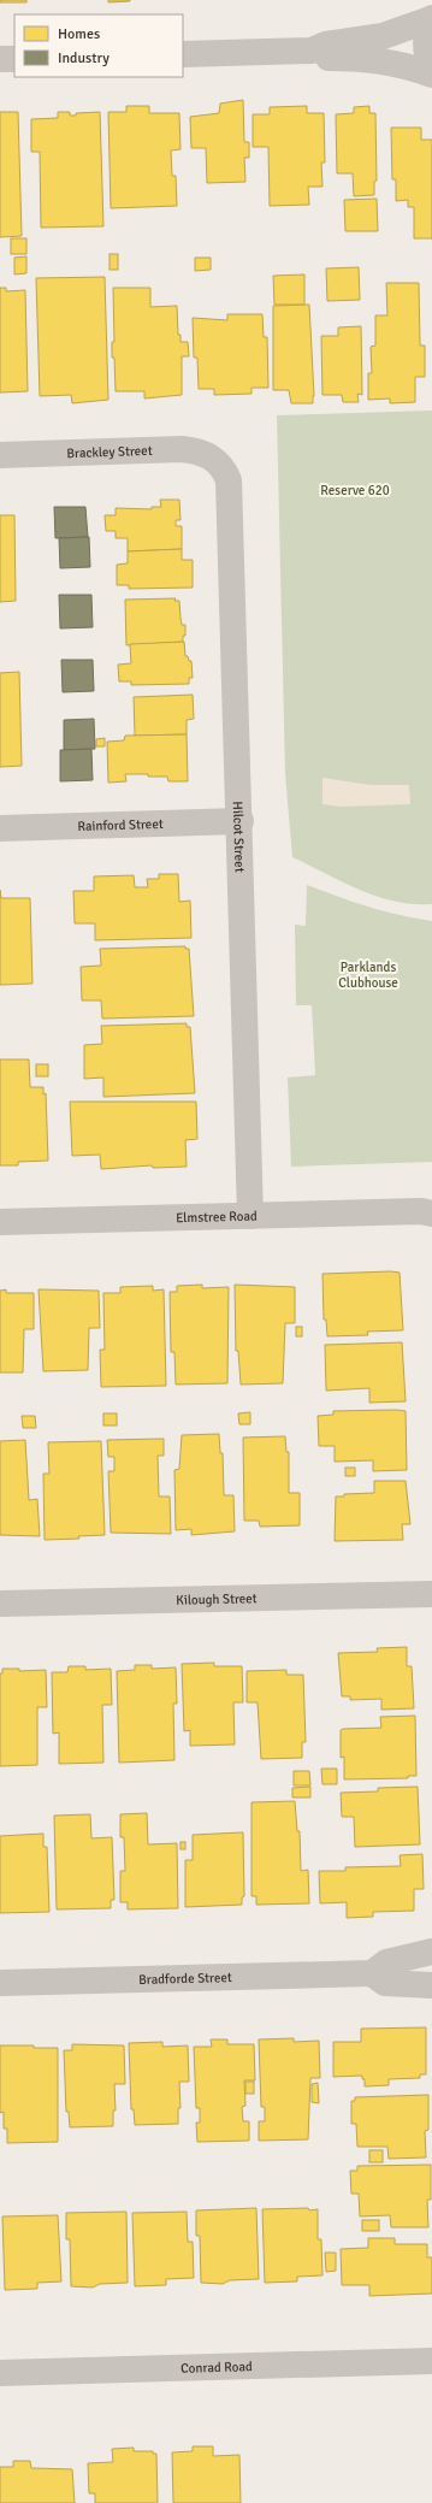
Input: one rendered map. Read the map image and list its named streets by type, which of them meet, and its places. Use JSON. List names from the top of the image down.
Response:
{
  "streets": {
    "street": [
      "Brackley Street",
      "Rainford Street",
      "Hilcot Street",
      "Elmstree Road",
      "Kilough Street",
      "Bradforde Street",
      "Conrad Road"
    ]
  },
  "crossings": [
    ["Brackley Street", "Hilcot Street"],
    ["Rainford Street", "Hilcot Street"],
    ["Hilcot Street", "Elmstree Road"]
  ],
  "parks": ["Reserve 620", "Parklands Clubhouse"],
  "legend": ["Homes", "Industry"]
}
